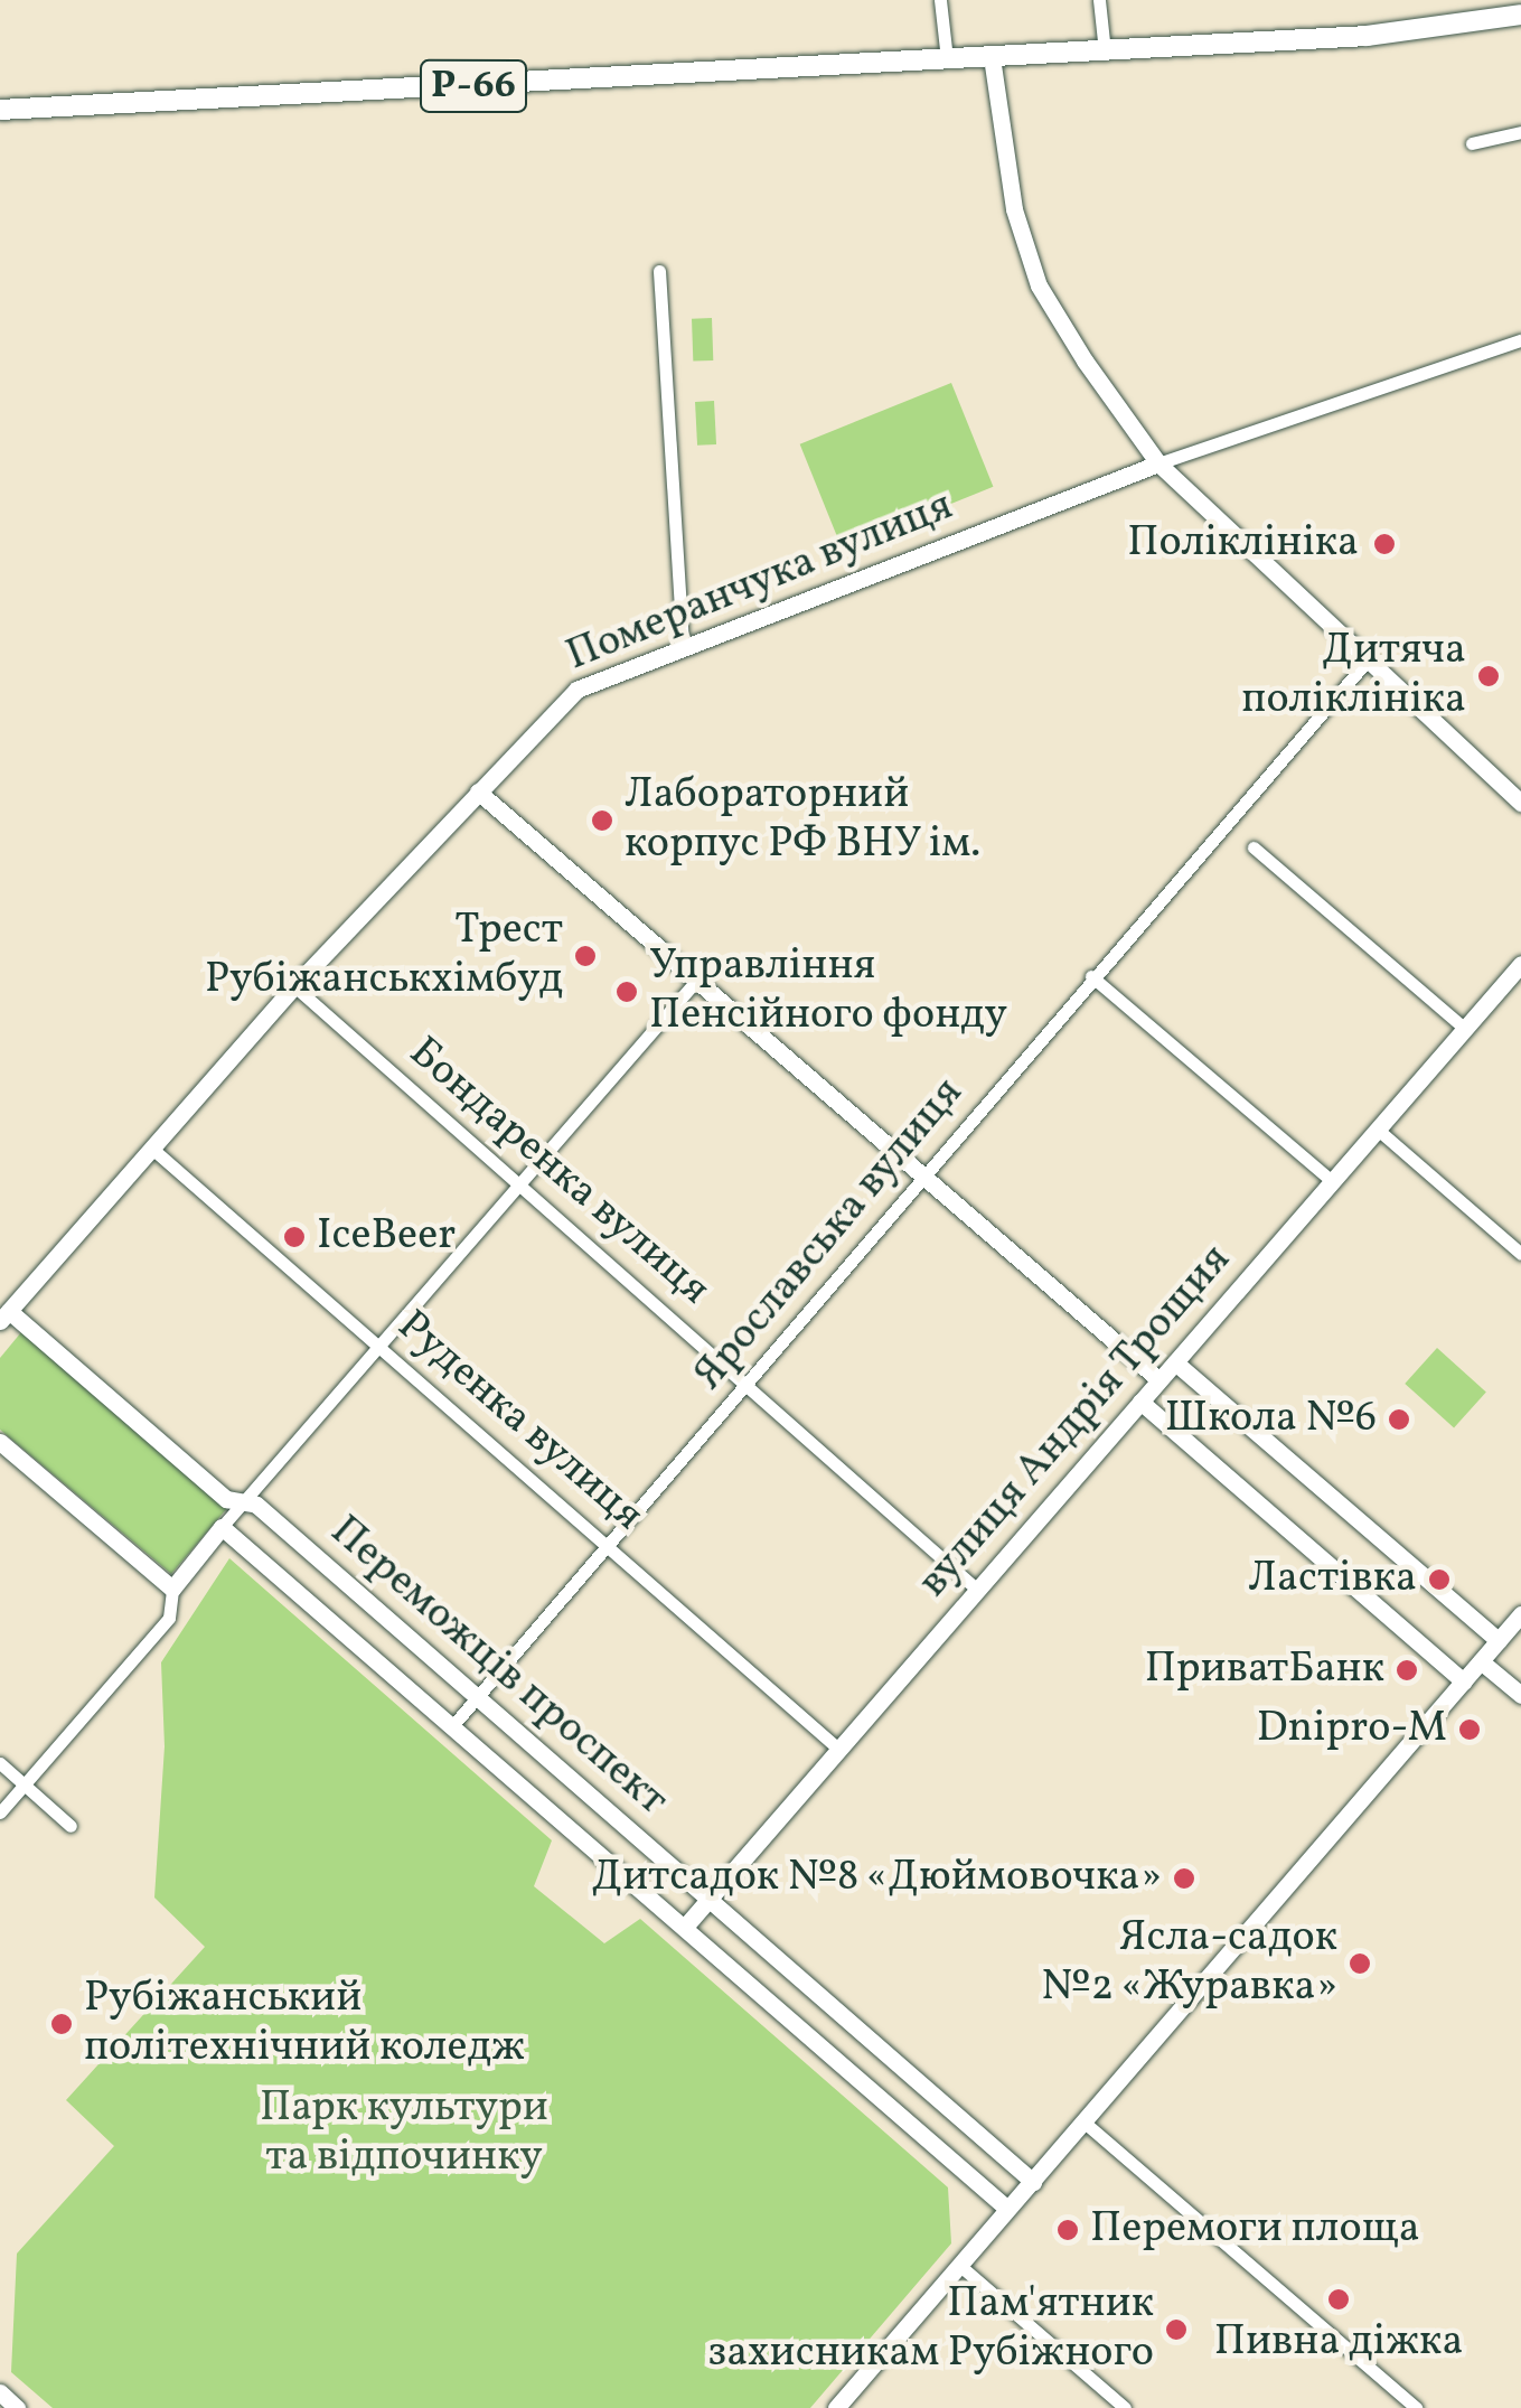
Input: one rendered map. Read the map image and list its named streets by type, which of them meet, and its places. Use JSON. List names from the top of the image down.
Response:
{
  "streets": {
    "main road": ["Р-66"],
    "street": [
      "Померанчука вулиця",
      "Бондаренка вулиця",
      "Ярославська вулиця",
      "Руденка вулиця",
      "вулиця Андрія Трощия",
      "Переможців проспект"
    ]
  },
  "crossings": [
    ["Померанчука вулиця", "Бондаренка вулиця"],
    ["Померанчука вулиця", "Руденка вулиця"],
    ["Померанчука вулиця", "Переможців проспект"],
    ["Бондаренка вулиця", "Ярославська вулиця"],
    ["Бондаренка вулиця", "вулиця Андрія Трощия"],
    ["Ярославська вулиця", "Руденка вулиця"],
    ["Ярославська вулиця", "Переможців проспект"],
    ["Руденка вулиця", "вулиця Андрія Трощия"],
    ["вулиця Андрія Трощия", "Переможців проспект"]
  ],
  "parks": ["Парк культури та відпочинку"],
  "places": [
    "Поліклініка",
    "Дитяча поліклініка",
    "Лабораторний корпус РФ ВНУ ім.",
    "Трест Рубіжанськхімбуд",
    "Управління Пенсійного фонду",
    "IceBeer",
    "Школа №6",
    "Ластівка",
    "ПриватБанк",
    "Dnipro-M",
    "Дитсадок №8 «Дюймовочка»",
    "Ясла-садок №2 «Журавка»",
    "Рубіжанський політехнічний коледж",
    "Перемоги площа",
    "Пивна діжка",
    "Пам'ятник захисникам Рубіжного"
  ]
}
